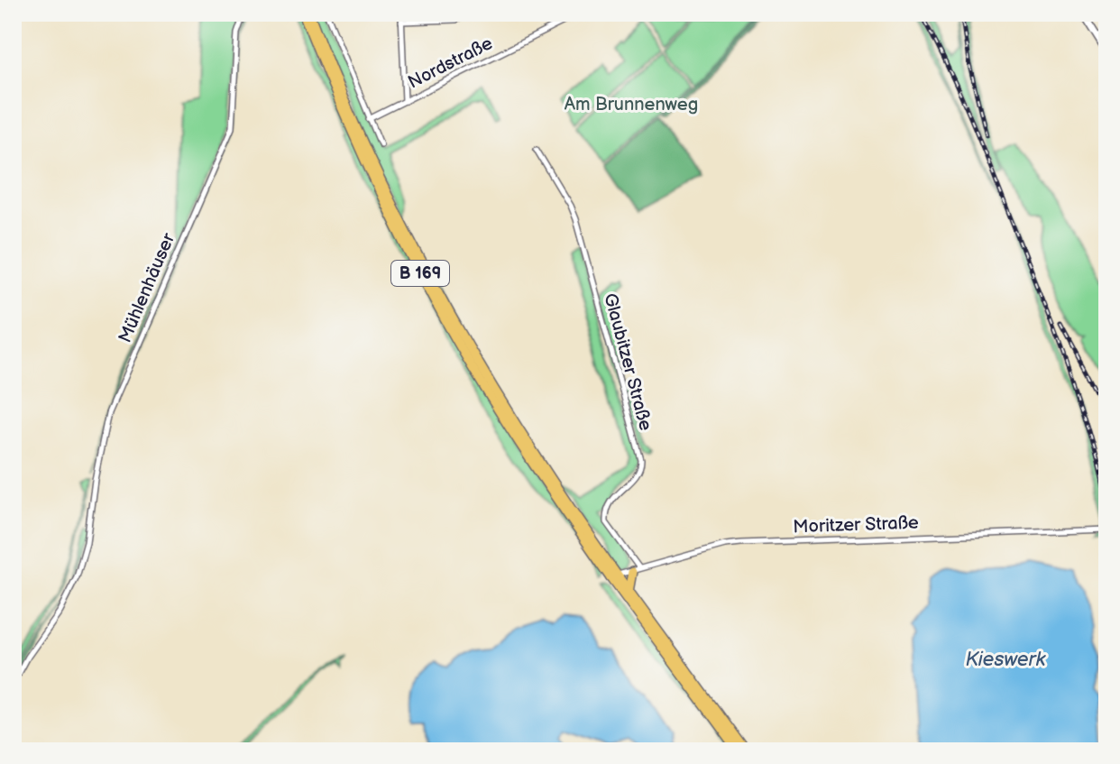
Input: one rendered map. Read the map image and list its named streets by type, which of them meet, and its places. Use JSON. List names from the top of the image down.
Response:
{
  "streets": {
    "main road": ["B 169"],
    "street": [
      "Nordstraße",
      "Mühlenhäuser",
      "Glaubitzer Straße",
      "Moritzer Straße"
    ]
  },
  "crossings": [
    ["B 169", "Moritzer Straße"],
    ["Glaubitzer Straße", "Moritzer Straße"]
  ],
  "water": ["Kieswerk"],
  "parks": ["Am Brunnenweg"]
}
